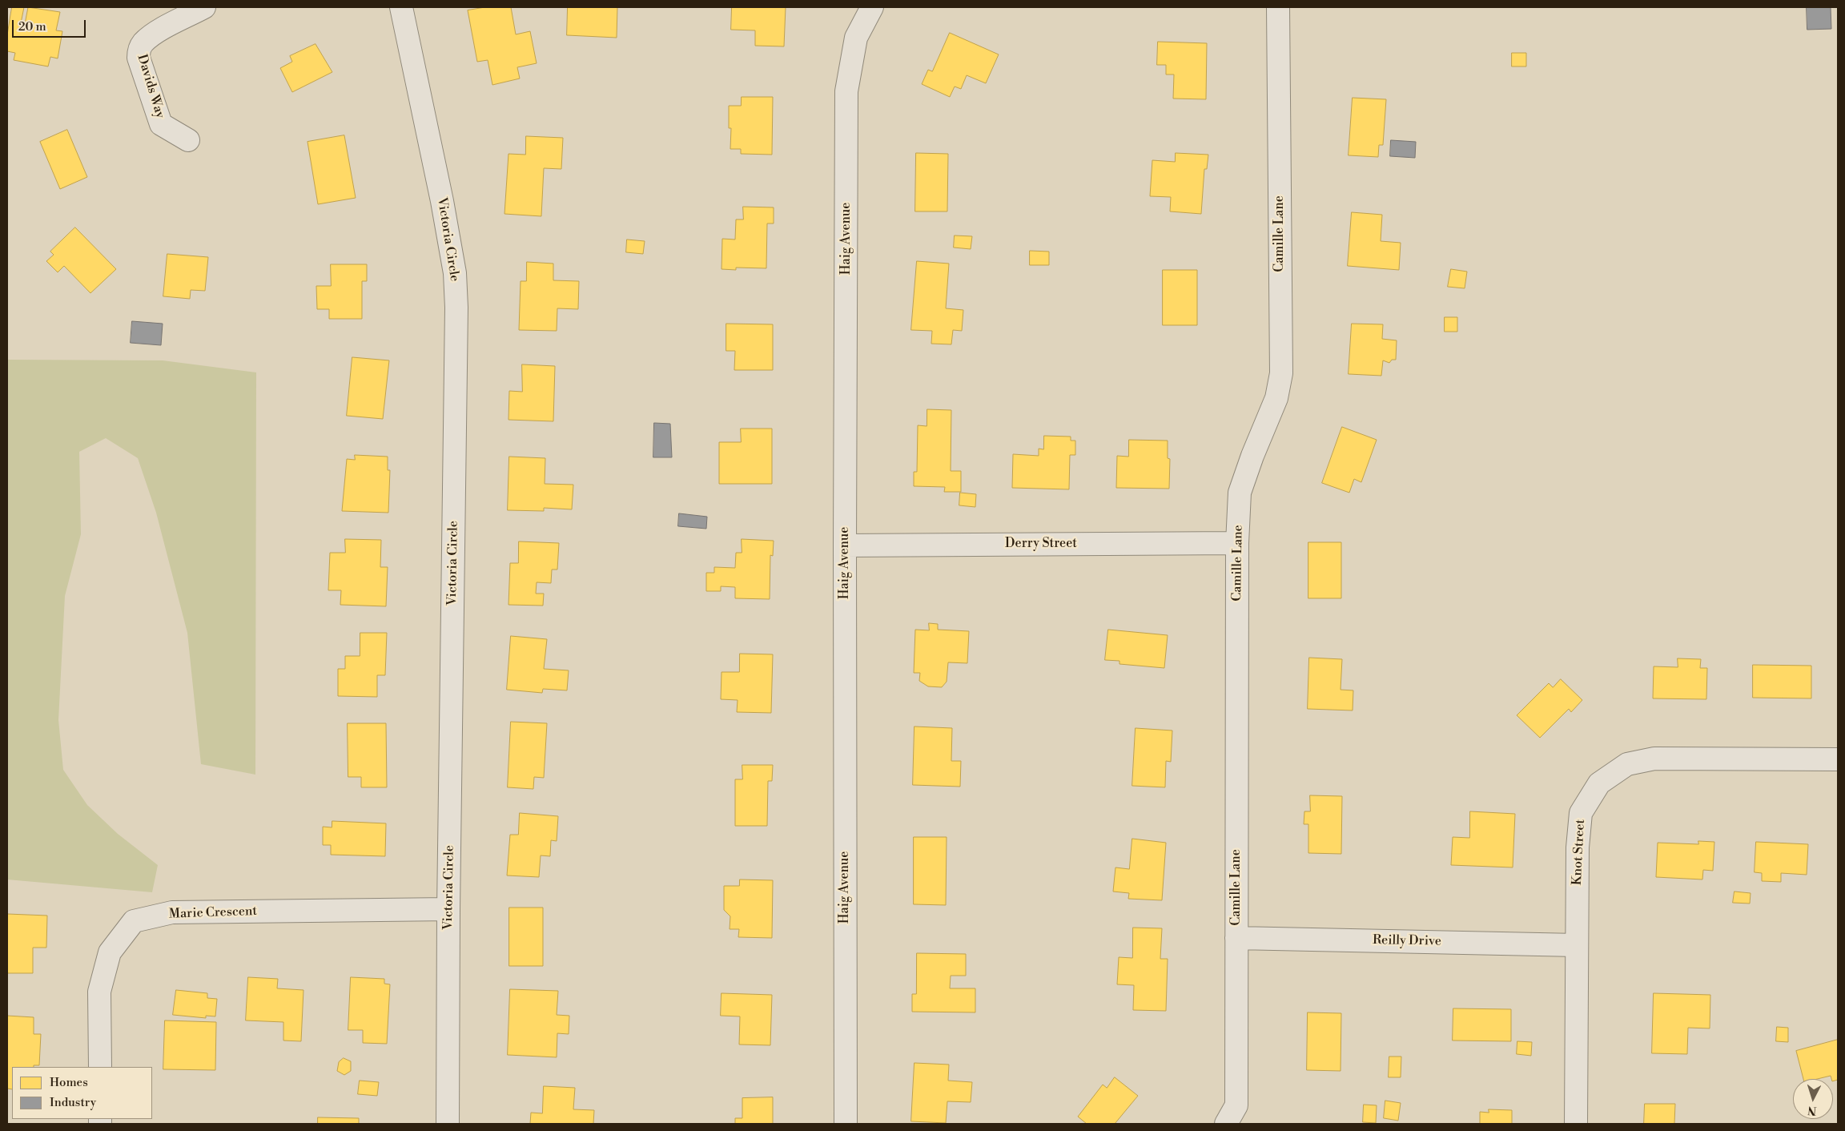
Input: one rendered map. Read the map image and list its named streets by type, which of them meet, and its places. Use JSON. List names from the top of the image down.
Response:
{
  "streets": {
    "street": [
      "Davids Way",
      "Camille Lane",
      "Haig Avenue",
      "Victoria Circle",
      "Derry Street",
      "Knot Street",
      "Marie Crescent",
      "Reilly Drive"
    ]
  },
  "crossings": [
    ["Camille Lane", "Derry Street"],
    ["Camille Lane", "Reilly Drive"],
    ["Haig Avenue", "Derry Street"],
    ["Victoria Circle", "Marie Crescent"],
    ["Knot Street", "Reilly Drive"]
  ],
  "legend": ["Homes", "Industry"],
  "scale_bar": "20 m",
  "north": "bottom"
}
